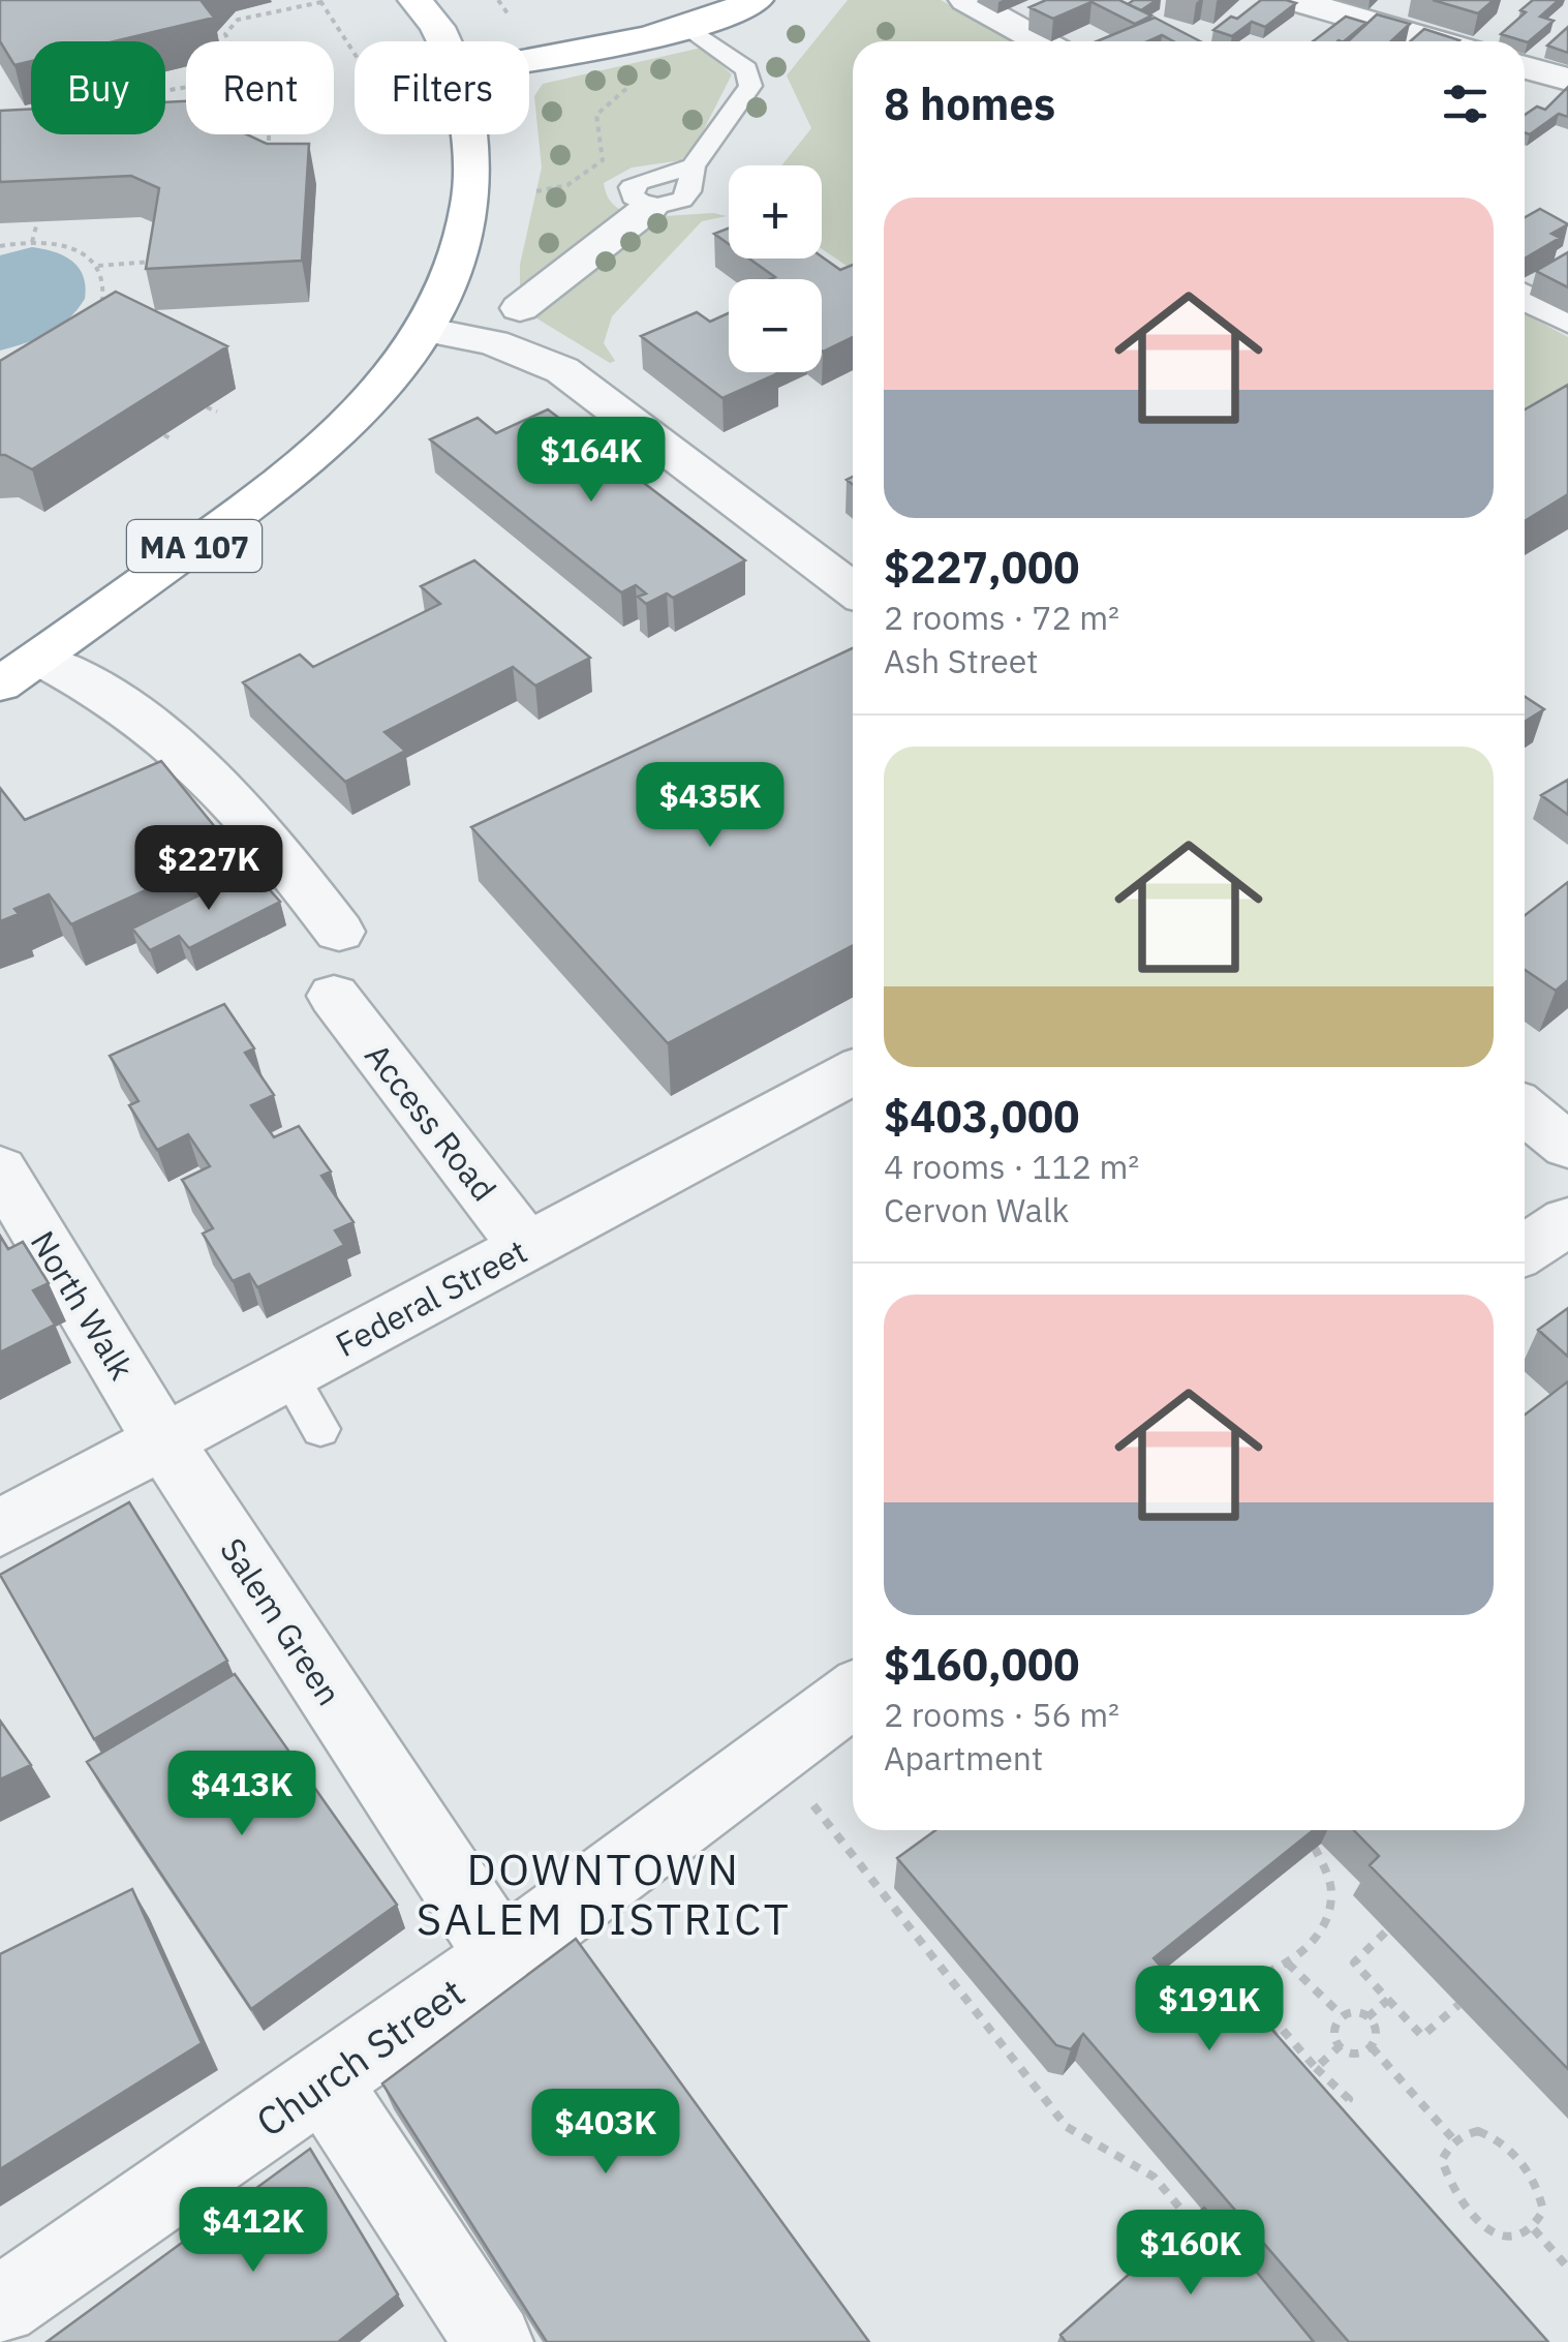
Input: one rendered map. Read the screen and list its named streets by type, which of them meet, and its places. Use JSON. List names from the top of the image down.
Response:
{
  "streets": {
    "main road": ["MA 107"],
    "street": [
      "Access Road",
      "Federal Street",
      "North Walk",
      "Salem Green",
      "Church Street"
    ]
  },
  "crossings": [
    ["Access Road", "Federal Street"],
    ["Federal Street", "North Walk"],
    ["Federal Street", "Salem Green"],
    ["North Walk", "Salem Green"],
    ["Salem Green", "Church Street"]
  ],
  "districts": ["DOWNTOWN SALEM DISTRICT"],
  "page": {
    "chip": ["Buy", "Rent", "Filters"],
    "heading": "8 homes",
    "map_buttons": ["+", "−"],
    "list": [
      {
        "name": "$227,000",
        "note": "2 rooms · 72 m² · Ash Street"
      },
      {
        "name": "$403,000",
        "note": "4 rooms · 112 m² · Cervon Walk"
      },
      {
        "name": "$160,000",
        "note": "2 rooms · 56 m² · Apartment"
      }
    ],
    "price": [
      "$164K",
      "$435K",
      "$227K",
      "$413K",
      "$191K",
      "$403K",
      "$412K",
      "$160K"
    ]
  }
}
